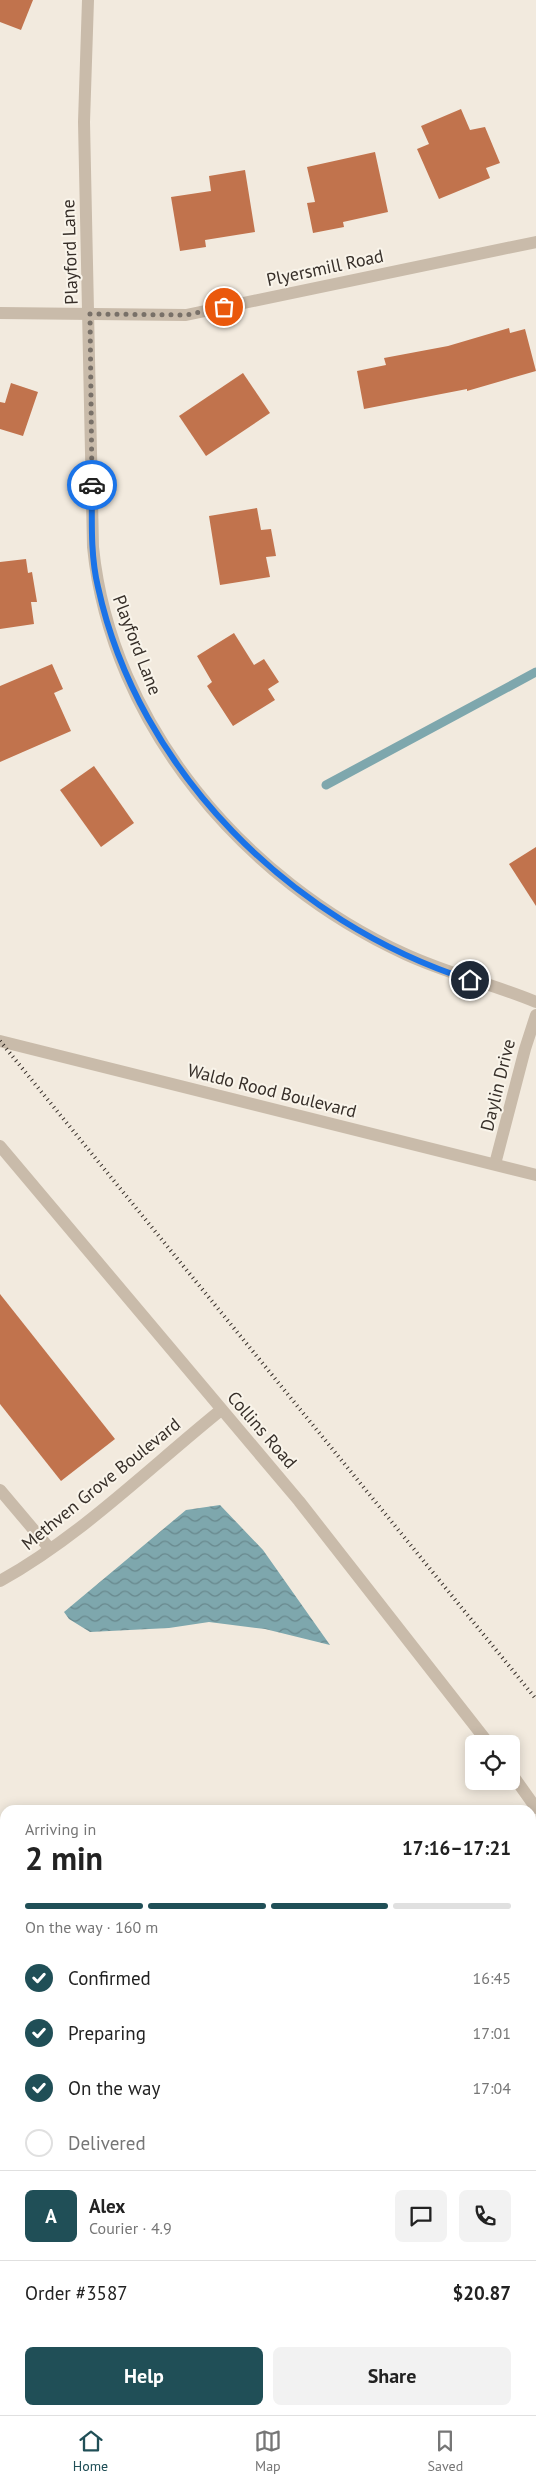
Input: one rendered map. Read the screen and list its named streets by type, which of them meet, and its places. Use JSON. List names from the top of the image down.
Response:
{
  "streets": {
    "street": [
      "Playford Lane",
      "Plyersmill Road",
      "Daylin Drive",
      "Waldo Rood Boulevard",
      "Collins Road",
      "Methven Grove Boulevard"
    ]
  },
  "crossings": [
    ["Playford Lane", "Plyersmill Road"],
    ["Daylin Drive", "Waldo Rood Boulevard"],
    ["Collins Road", "Methven Grove Boulevard"]
  ],
  "page": {
    "heading": ["2 min", "Arriving in", "17:16–17:21"],
    "panel": [
      "Alex",
      "Courier · 4.9",
      "Order #3587",
      "$20.87"
    ],
    "bar": "On the way · 160 m",
    "list": [
      ["Confirmed", "16:45"],
      ["Preparing", "17:01"],
      ["On the way", "17:04"],
      "Delivered"
    ],
    "round": "A",
    "buttons": ["Help", "Share"],
    "tabs": ["Home", "Map", "Saved"]
  }
}
